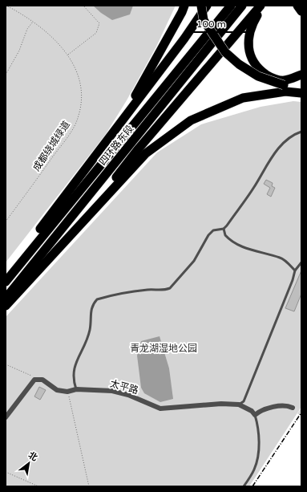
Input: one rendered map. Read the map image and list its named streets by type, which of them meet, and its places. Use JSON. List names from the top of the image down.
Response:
{
  "streets": {
    "highway": ["四环路东段"],
    "street": ["太平路"],
    "path": ["成都绕城绿道"]
  },
  "parks": ["青龙湖湿地公园"],
  "scale_bar": "100 m",
  "north": "top right"
}
